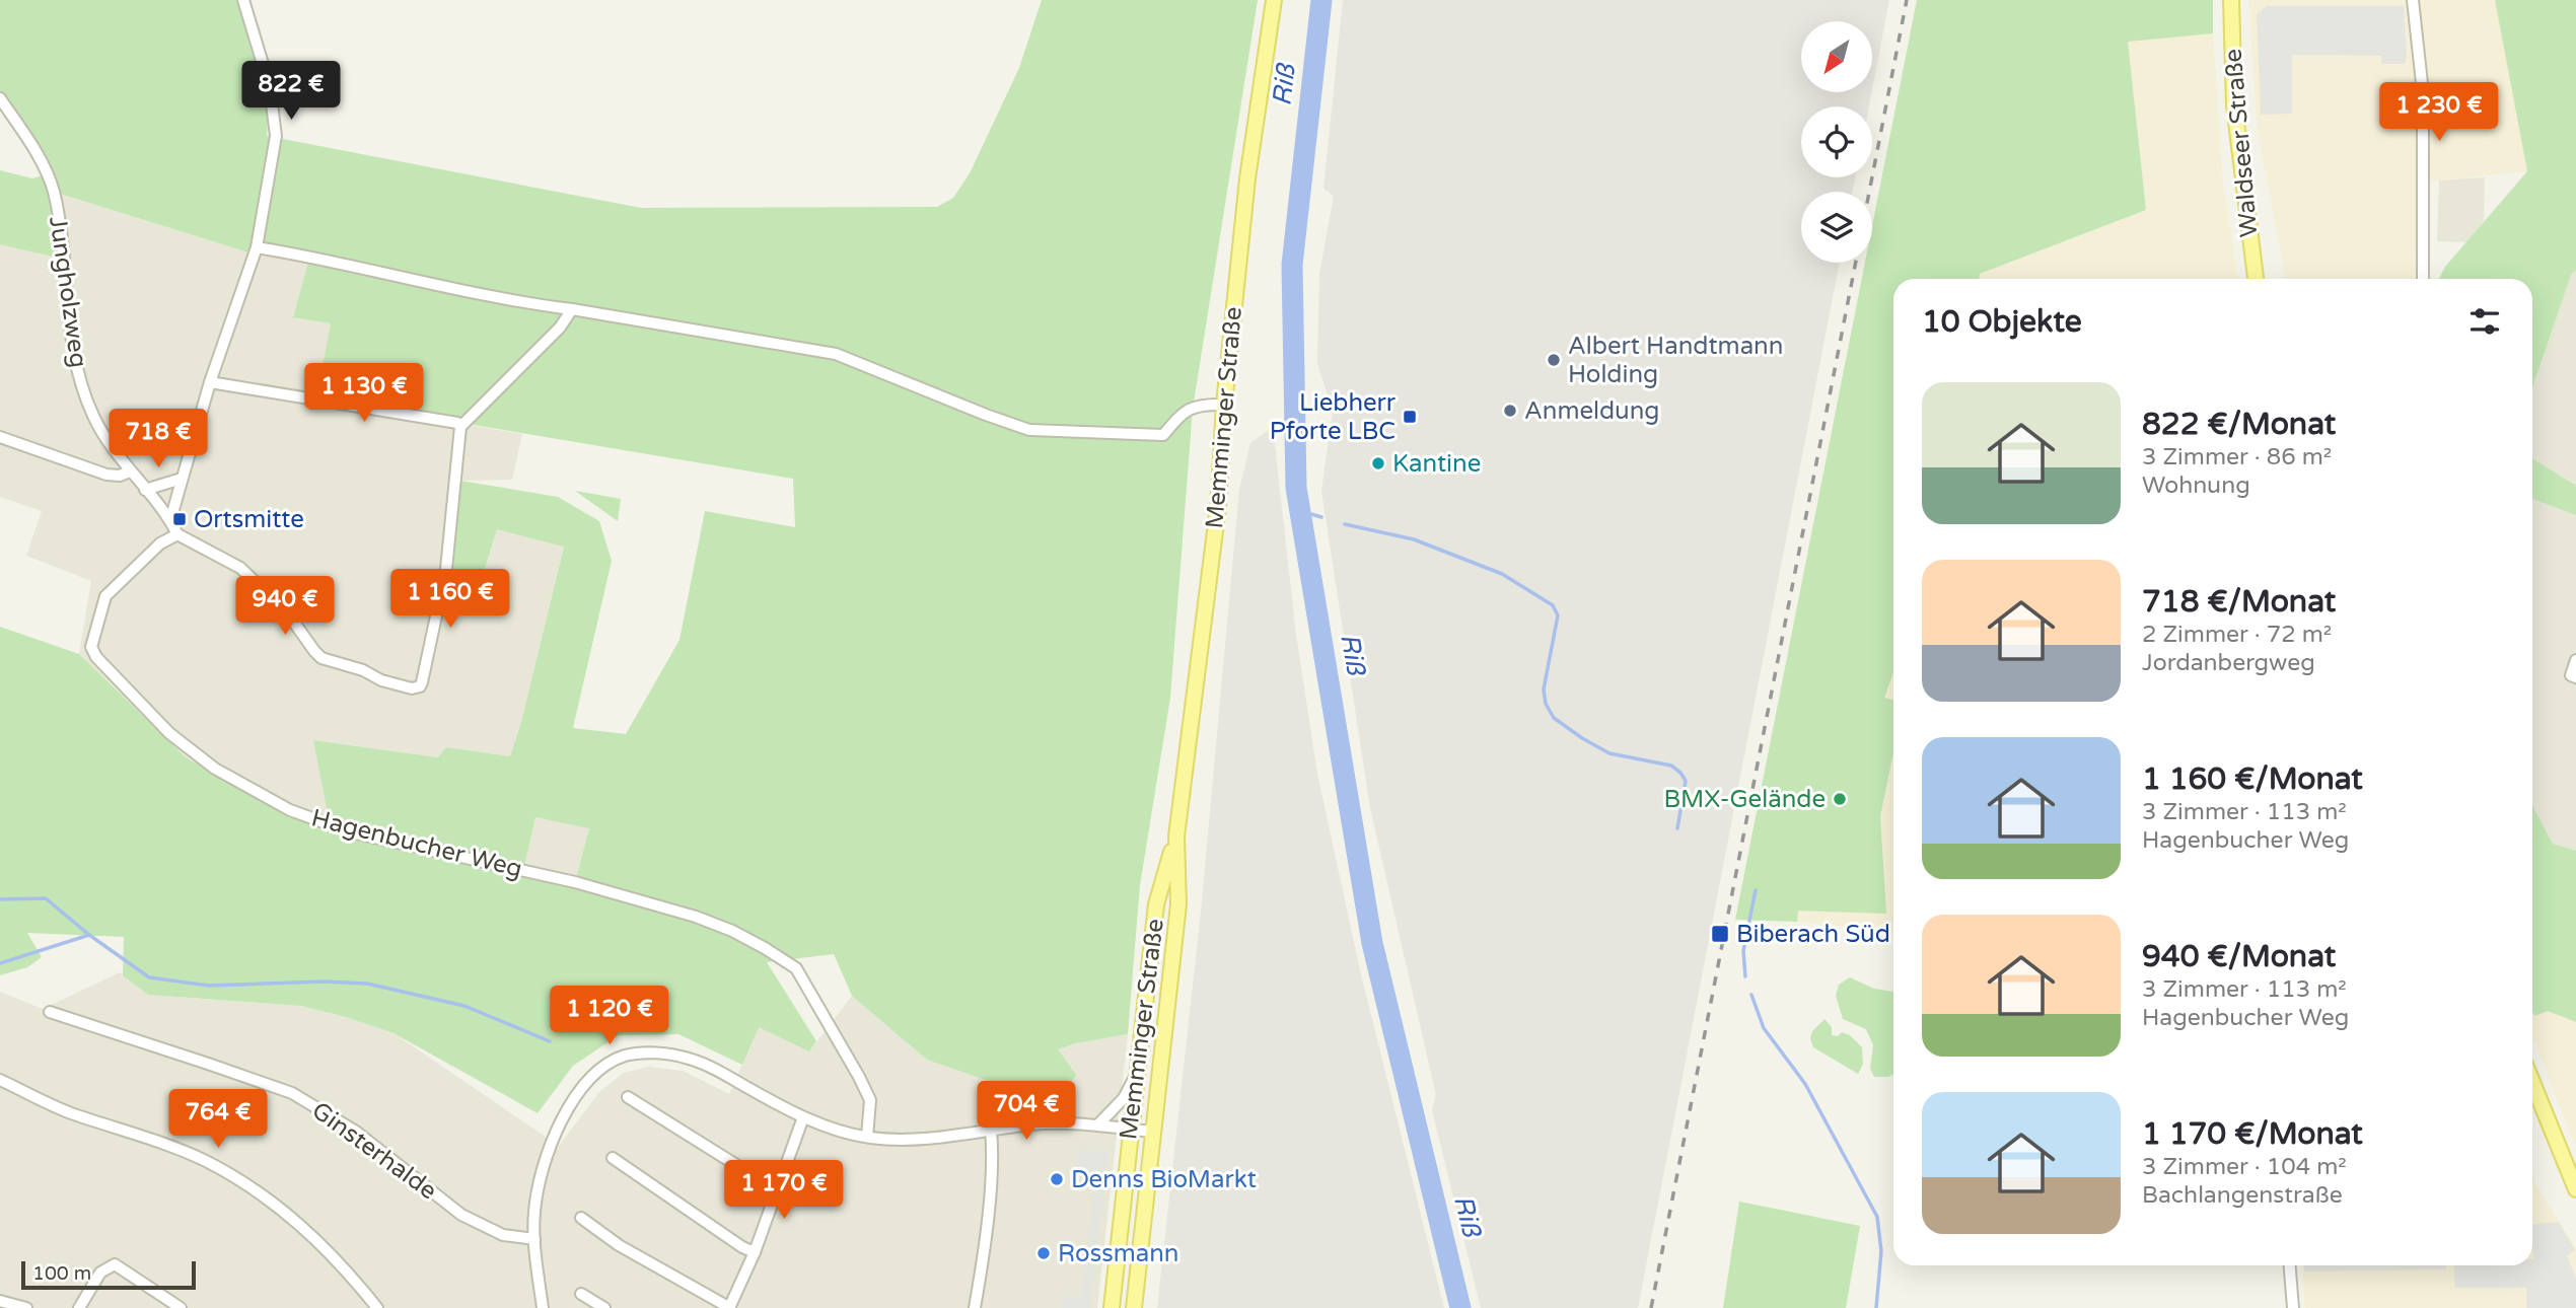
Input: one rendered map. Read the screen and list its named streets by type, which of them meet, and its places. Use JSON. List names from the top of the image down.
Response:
{
  "streets": {
    "main road": ["Waldseer Straße", "Memminger Straße"],
    "street": ["Jungholzweg", "Hagenbucher Weg", "Ginsterhalde"]
  },
  "crossings": [
    ["Jungholzweg", "Hagenbucher Weg"]
  ],
  "water": ["Riß"],
  "places": {
    "other": [
      "Albert Handtmann Holding",
      "Anmeldung",
      "Kantine",
      "BMX-Gelände",
      "Denns BioMarkt",
      "Rossmann"
    ],
    "transit": ["Liebherr Pforte LBC", "Ortsmitte", "Biberach Süd"]
  },
  "scale_bar": "100 m",
  "north": "bottom left",
  "page": {
    "price": [
      "822 €",
      "1 230 €",
      "1 130 €",
      "718 €",
      "1 160 €",
      "940 €",
      "1 120 €",
      "704 €",
      "764 €",
      "1 170 €"
    ],
    "heading": "10 Objekte",
    "list": [
      {
        "name": "822 €/Monat",
        "note": "3 Zimmer · 86 m² · Wohnung"
      },
      {
        "name": "718 €/Monat",
        "note": "2 Zimmer · 72 m² · Jordanbergweg"
      },
      {
        "name": "1 160 €/Monat",
        "note": "3 Zimmer · 113 m² · Hagenbucher Weg"
      },
      {
        "name": "940 €/Monat",
        "note": "3 Zimmer · 113 m² · Hagenbucher Weg"
      },
      {
        "name": "1 170 €/Monat",
        "note": "3 Zimmer · 104 m² · Bachlangenstraße"
      }
    ],
    "scale": "100 m"
  }
}
